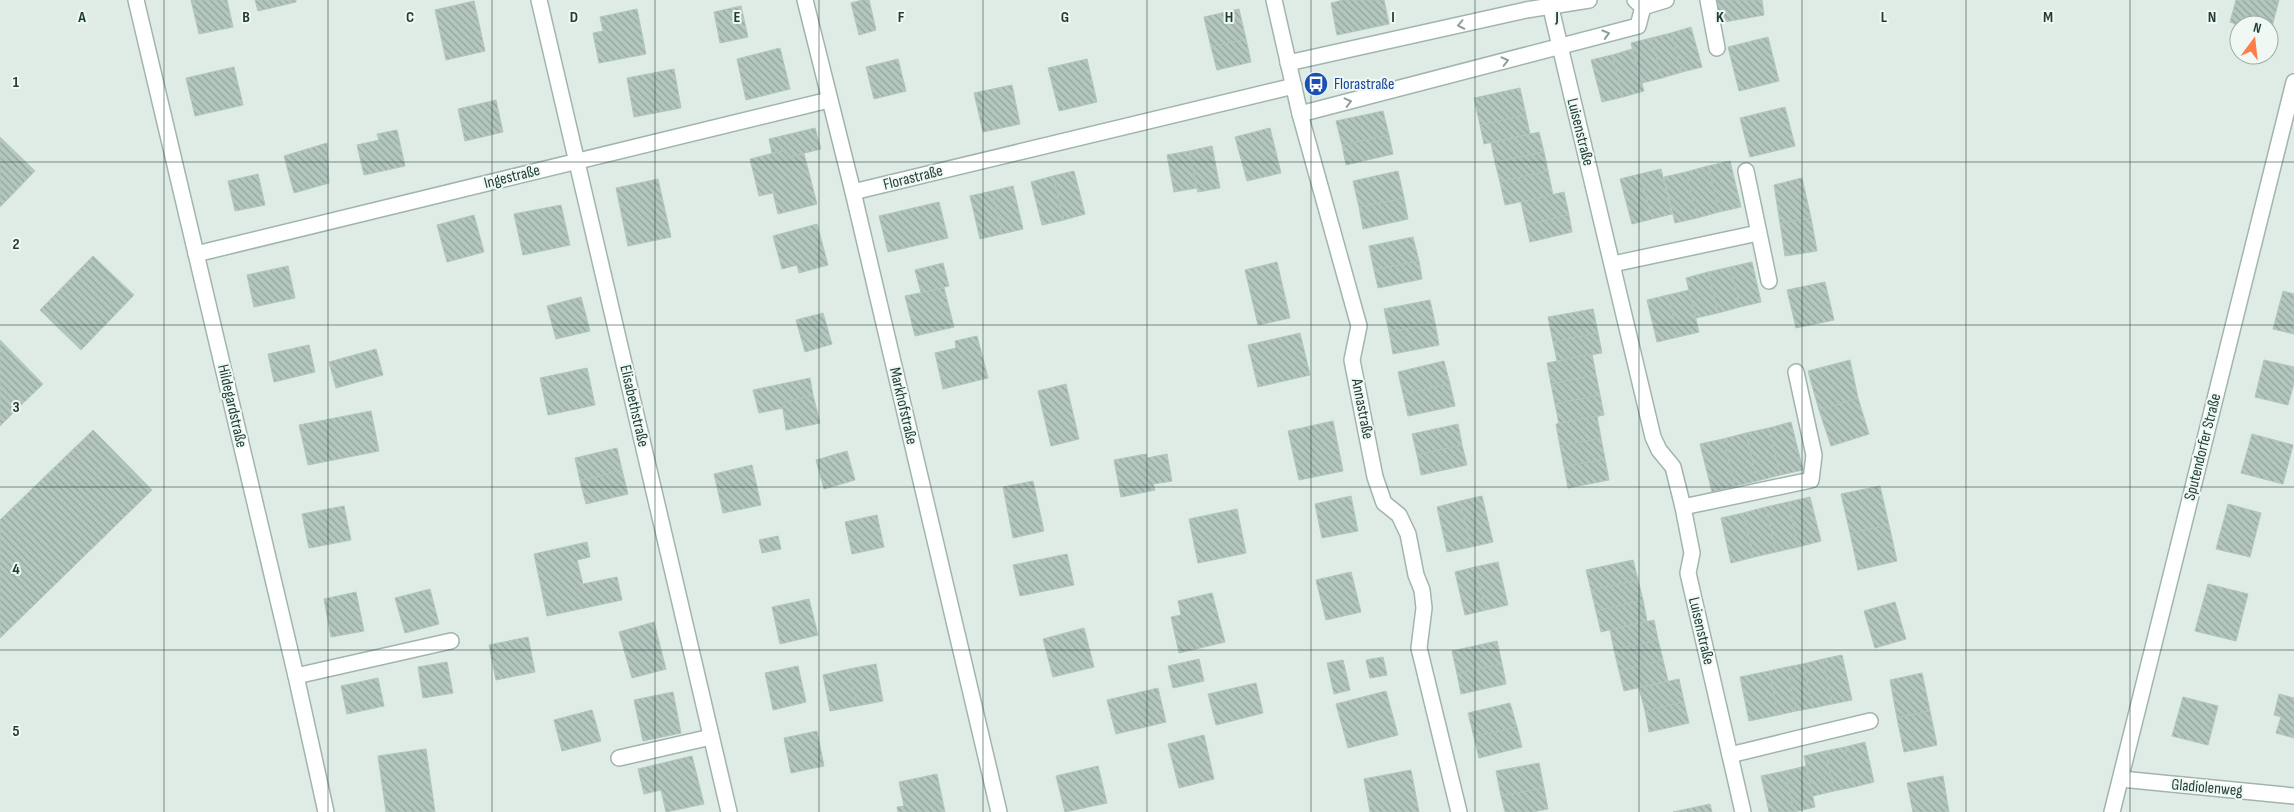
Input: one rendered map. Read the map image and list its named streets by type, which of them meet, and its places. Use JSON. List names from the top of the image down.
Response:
{
  "streets": {
    "street": [
      "Luisenstraße",
      "Ingestraße",
      "Florastraße",
      "Hildegardstraße",
      "Elisabethstraße",
      "Markhofstraße",
      "Annastraße",
      "Sputendorfer Straße",
      "Gladiolenweg"
    ]
  },
  "crossings": [
    ["Ingestraße", "Hildegardstraße"],
    ["Ingestraße", "Elisabethstraße"],
    ["Ingestraße", "Markhofstraße"],
    ["Florastraße", "Markhofstraße"],
    ["Florastraße", "Annastraße"],
    ["Sputendorfer Straße", "Gladiolenweg"]
  ],
  "places": {
    "bus stop": ["Florastraße"]
  },
  "north": "top",
  "grid": {
    "columns": [
      "A",
      "B",
      "C",
      "D",
      "E",
      "F",
      "G",
      "H",
      "I",
      "J",
      "K",
      "L",
      "M",
      "N"
    ],
    "rows": [
      "1",
      "2",
      "3",
      "4",
      "5"
    ]
  }
}
